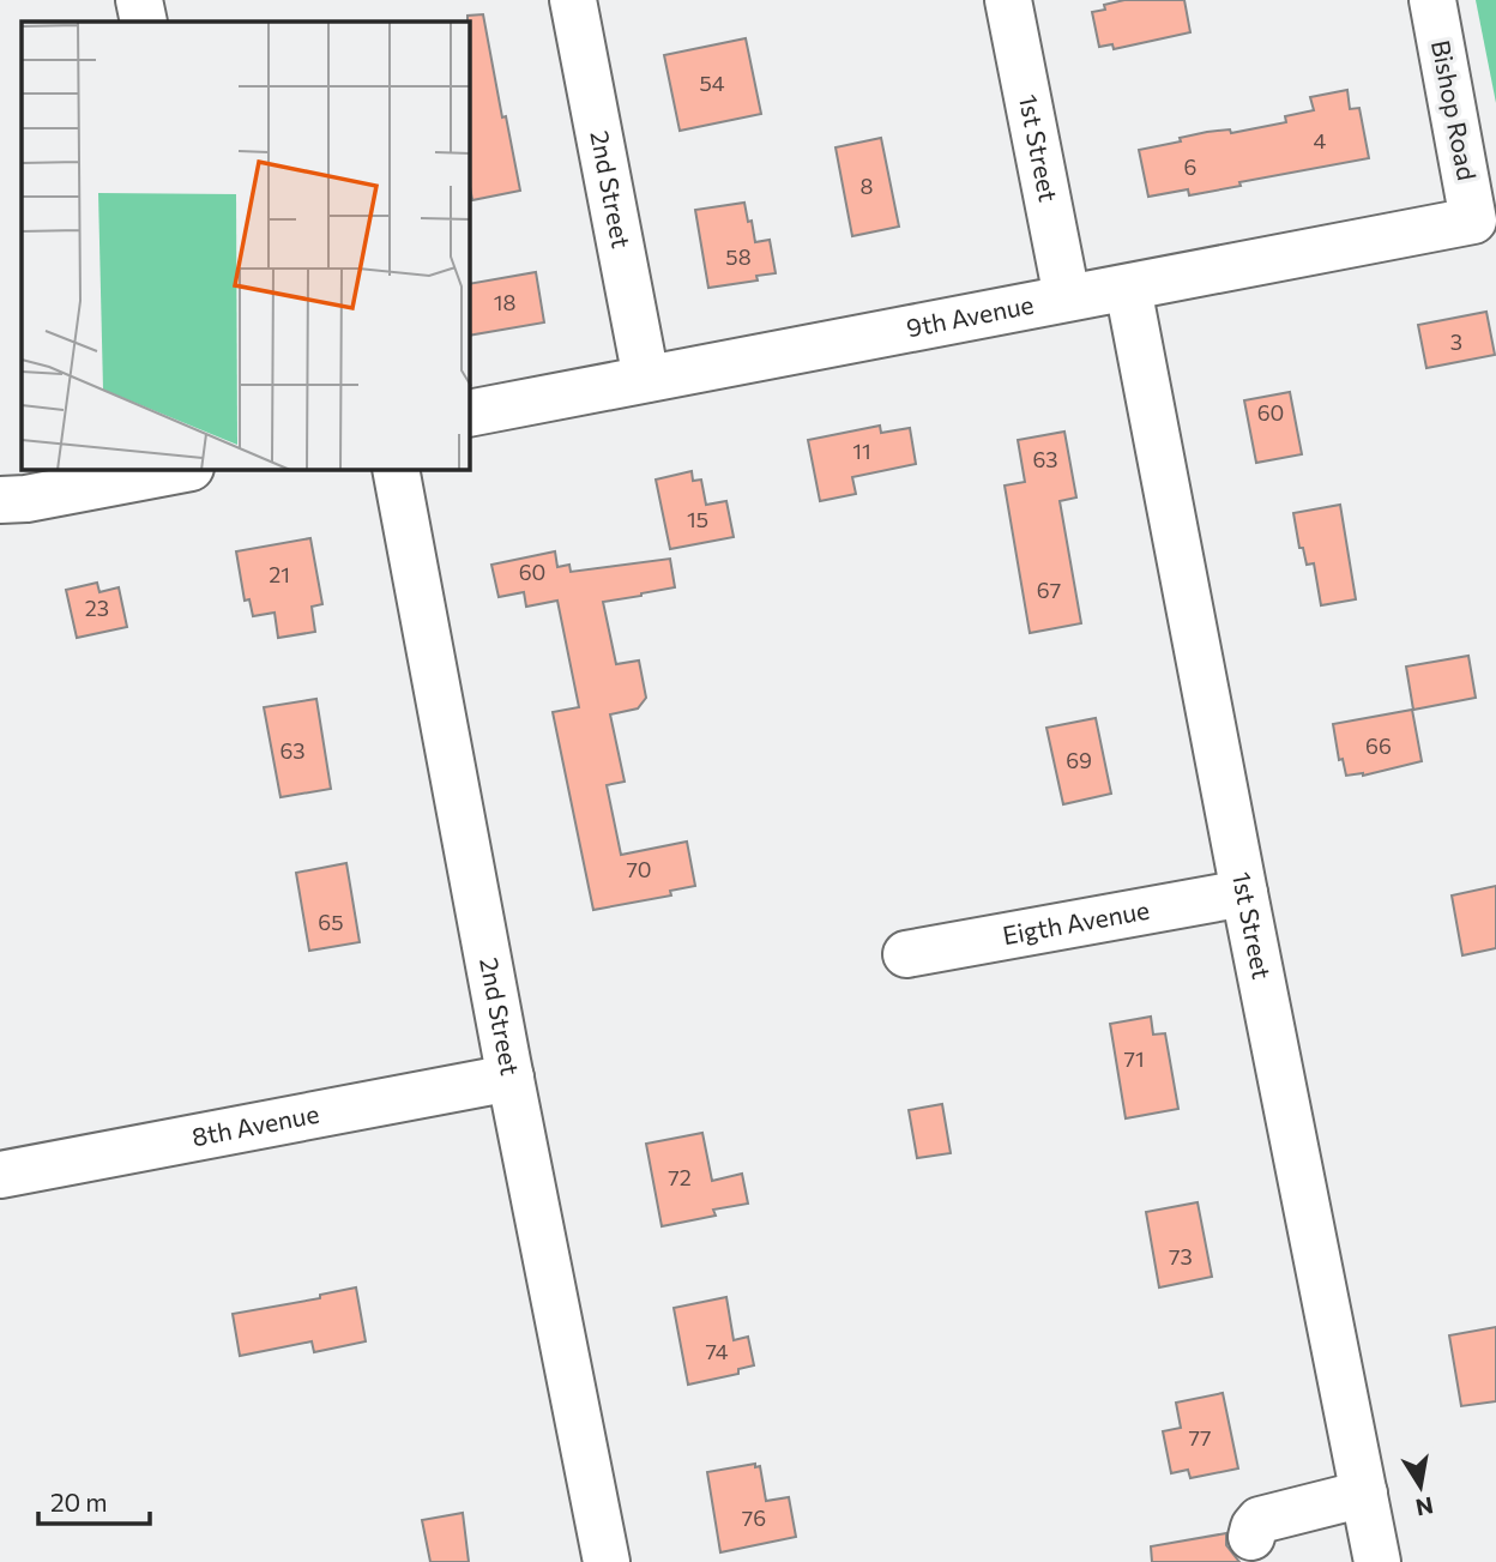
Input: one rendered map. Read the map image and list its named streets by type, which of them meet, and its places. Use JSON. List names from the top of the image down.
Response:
{
  "streets": {
    "street": [
      "Bishop Road",
      "1st Street",
      "2nd Street",
      "9th Avenue",
      "Eigth Avenue",
      "8th Avenue"
    ]
  },
  "crossings": [
    ["Bishop Road", "9th Avenue"],
    ["1st Street", "9th Avenue"],
    ["1st Street", "Eigth Avenue"],
    ["2nd Street", "9th Avenue"],
    ["2nd Street", "8th Avenue"]
  ],
  "house_numbers": [
    "54",
    "4",
    "6",
    "8",
    "58",
    "18",
    "3",
    "60",
    "11",
    "63",
    "15",
    "60",
    "21",
    "67",
    "23",
    "66",
    "63",
    "69",
    "70",
    "65",
    "71",
    "72",
    "73",
    "74",
    "77",
    "76"
  ],
  "scale_bar": "20 m",
  "north": "bottom"
}
